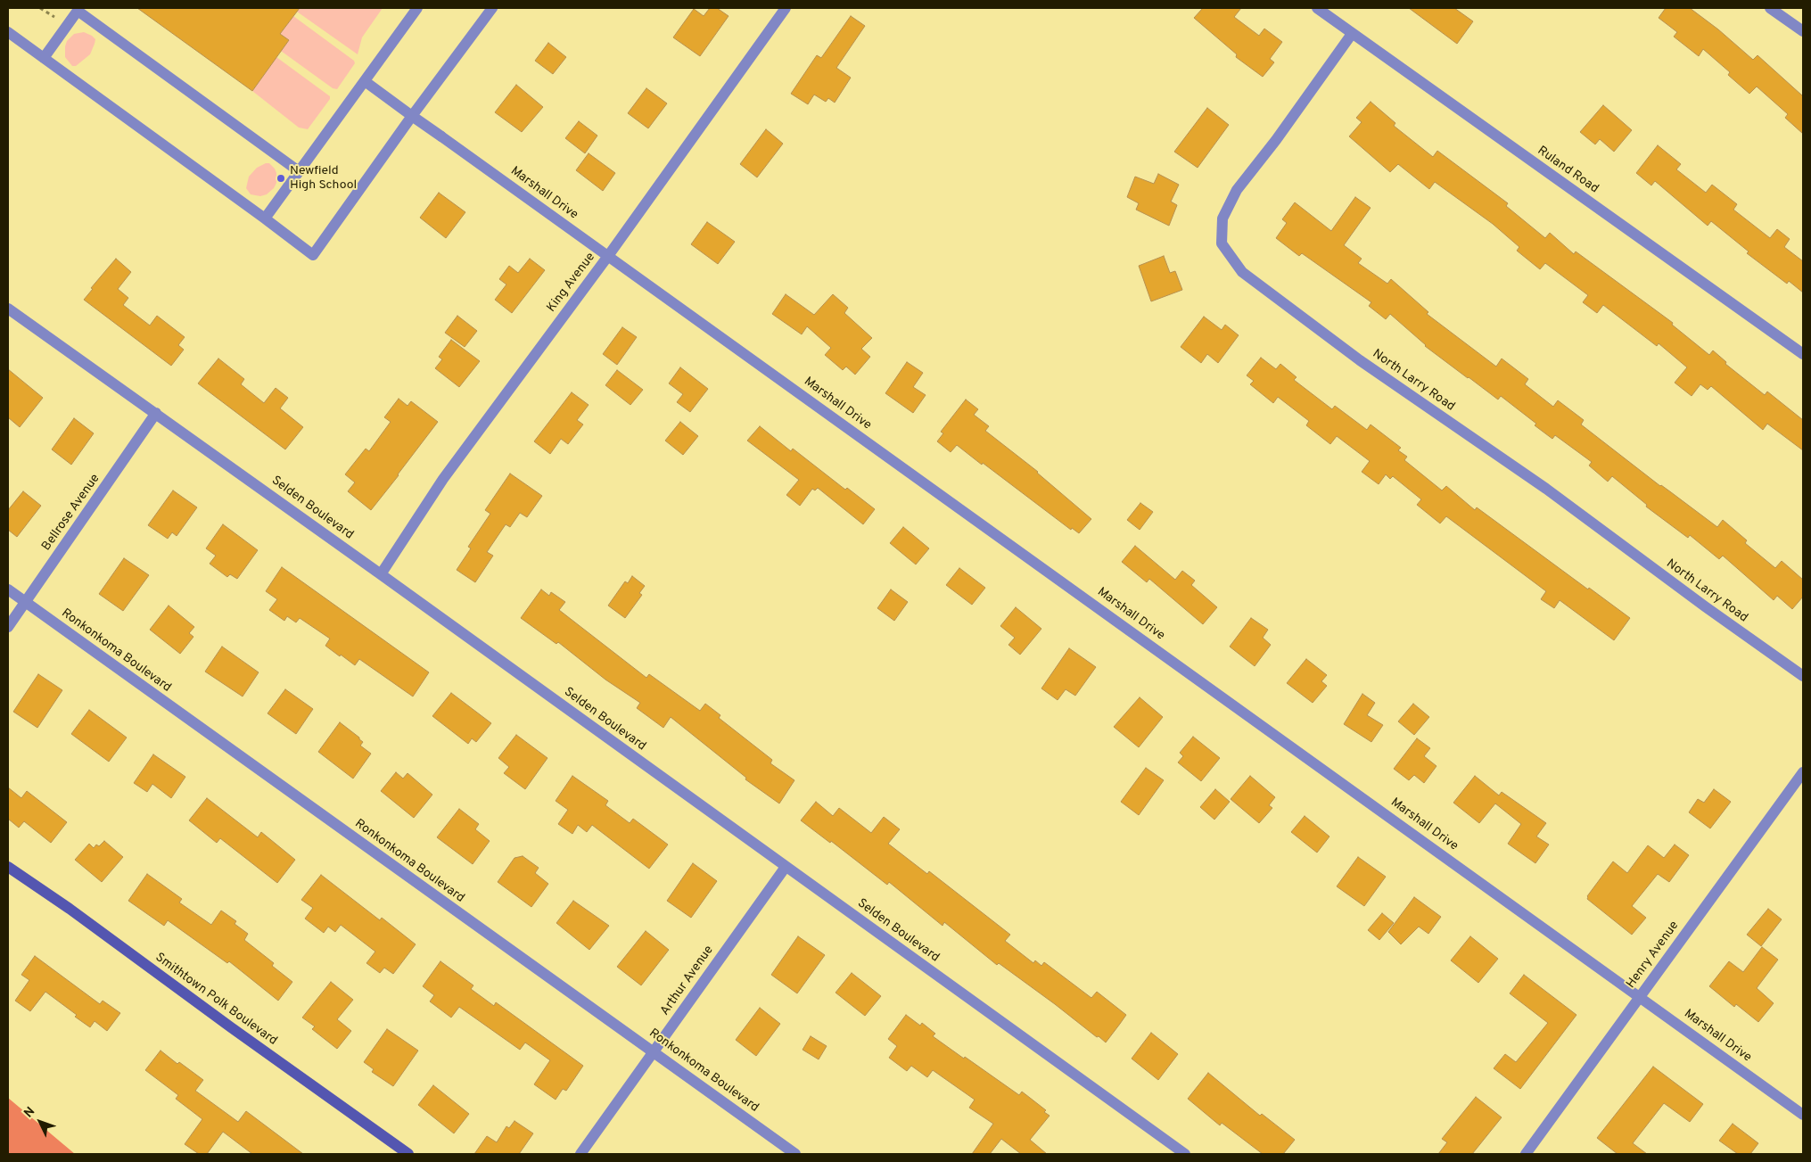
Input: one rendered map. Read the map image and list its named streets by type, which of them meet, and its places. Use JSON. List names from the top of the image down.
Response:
{
  "streets": {
    "street": [
      "Ruland Road",
      "Marshall Drive",
      "King Avenue",
      "North Larry Road",
      "Selden Boulevard",
      "Bellrose Avenue",
      "Ronkonkoma Boulevard",
      "Henry Avenue",
      "Arthur Avenue",
      "Smithtown Polk Boulevard"
    ]
  },
  "crossings": [
    ["Ruland Road", "North Larry Road"],
    ["Marshall Drive", "King Avenue"],
    ["Marshall Drive", "Henry Avenue"],
    ["King Avenue", "Selden Boulevard"],
    ["Selden Boulevard", "Bellrose Avenue"],
    ["Selden Boulevard", "Arthur Avenue"],
    ["Bellrose Avenue", "Ronkonkoma Boulevard"],
    ["Ronkonkoma Boulevard", "Arthur Avenue"]
  ],
  "places": ["Newfield High School"],
  "north": "top left"
}
